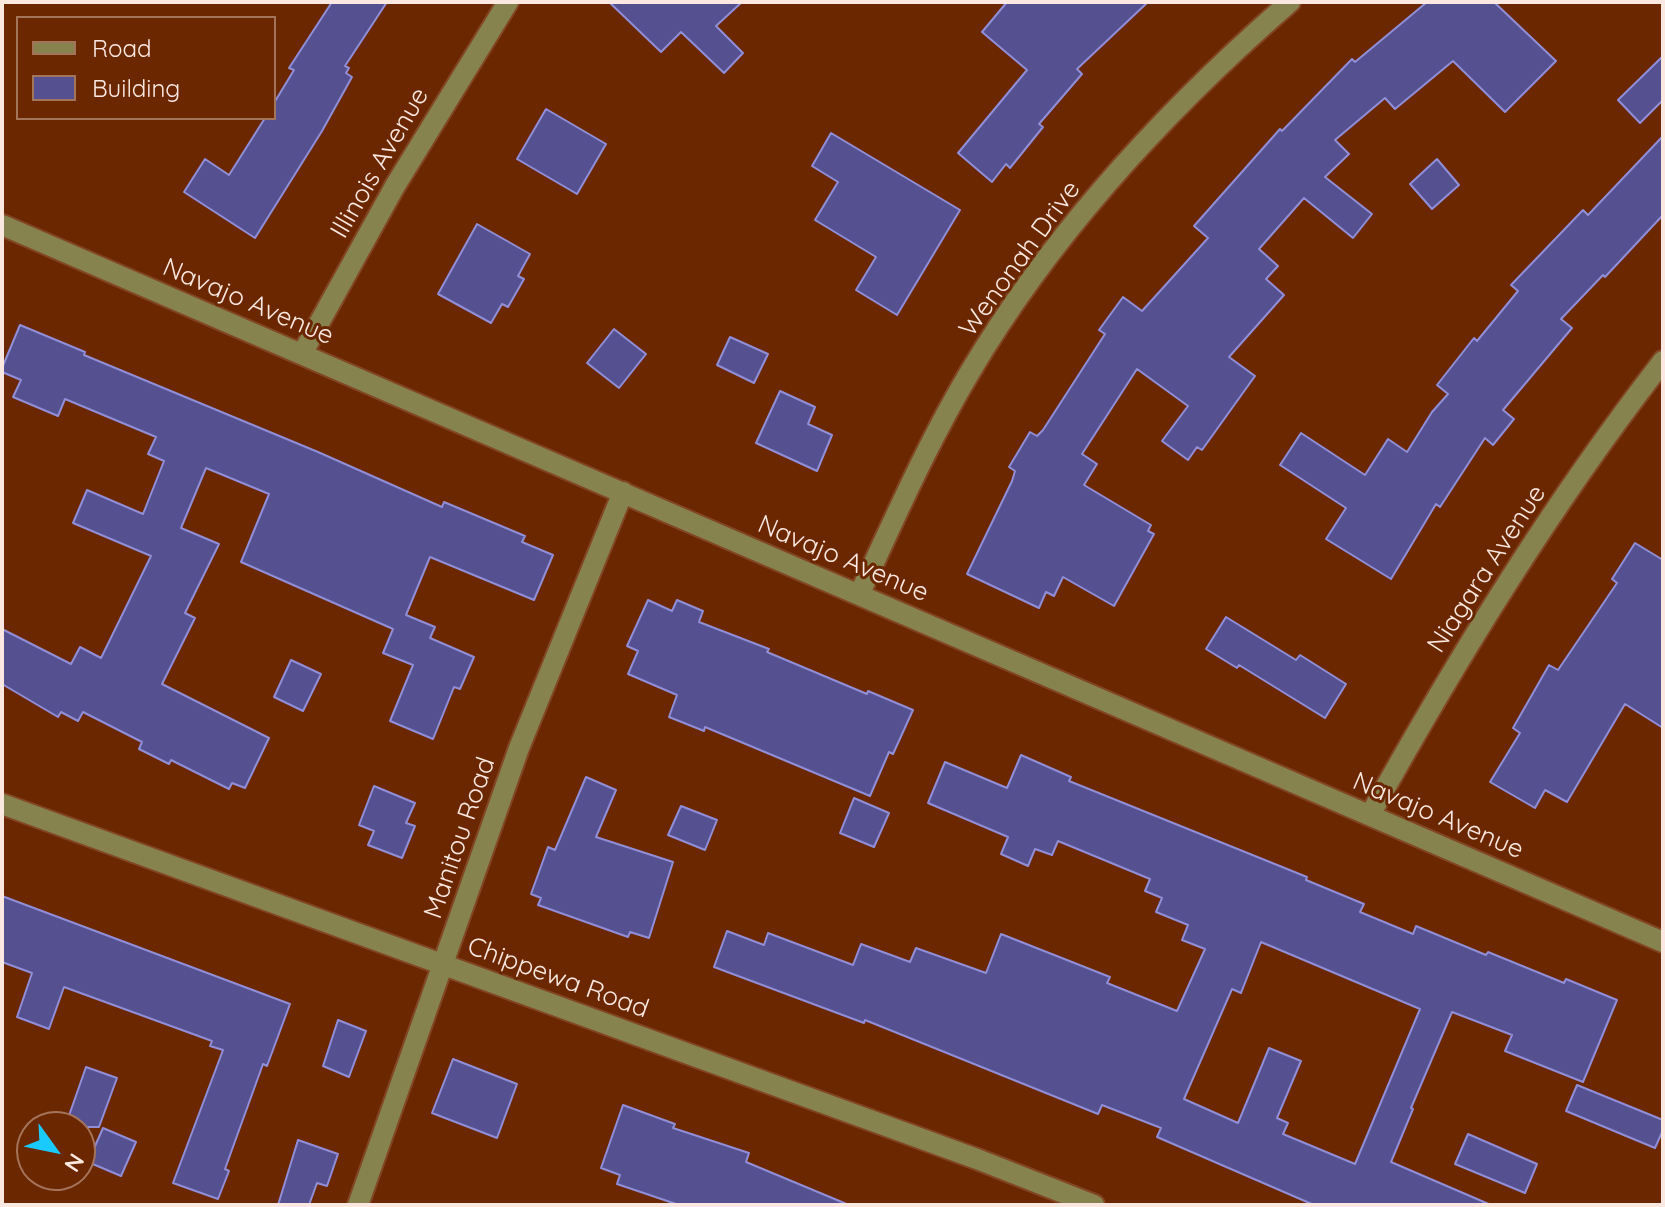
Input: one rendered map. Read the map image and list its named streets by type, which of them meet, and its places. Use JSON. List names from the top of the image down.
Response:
{
  "streets": {
    "street": [
      "Illinois Avenue",
      "Wenonah Drive",
      "Navajo Avenue",
      "Niagara Avenue",
      "Manitou Road",
      "Chippewa Road"
    ]
  },
  "crossings": [
    ["Illinois Avenue", "Navajo Avenue"],
    ["Wenonah Drive", "Navajo Avenue"],
    ["Navajo Avenue", "Niagara Avenue"],
    ["Navajo Avenue", "Manitou Road"],
    ["Manitou Road", "Chippewa Road"]
  ],
  "legend": ["Road", "Building"],
  "north": "bottom right"
}
